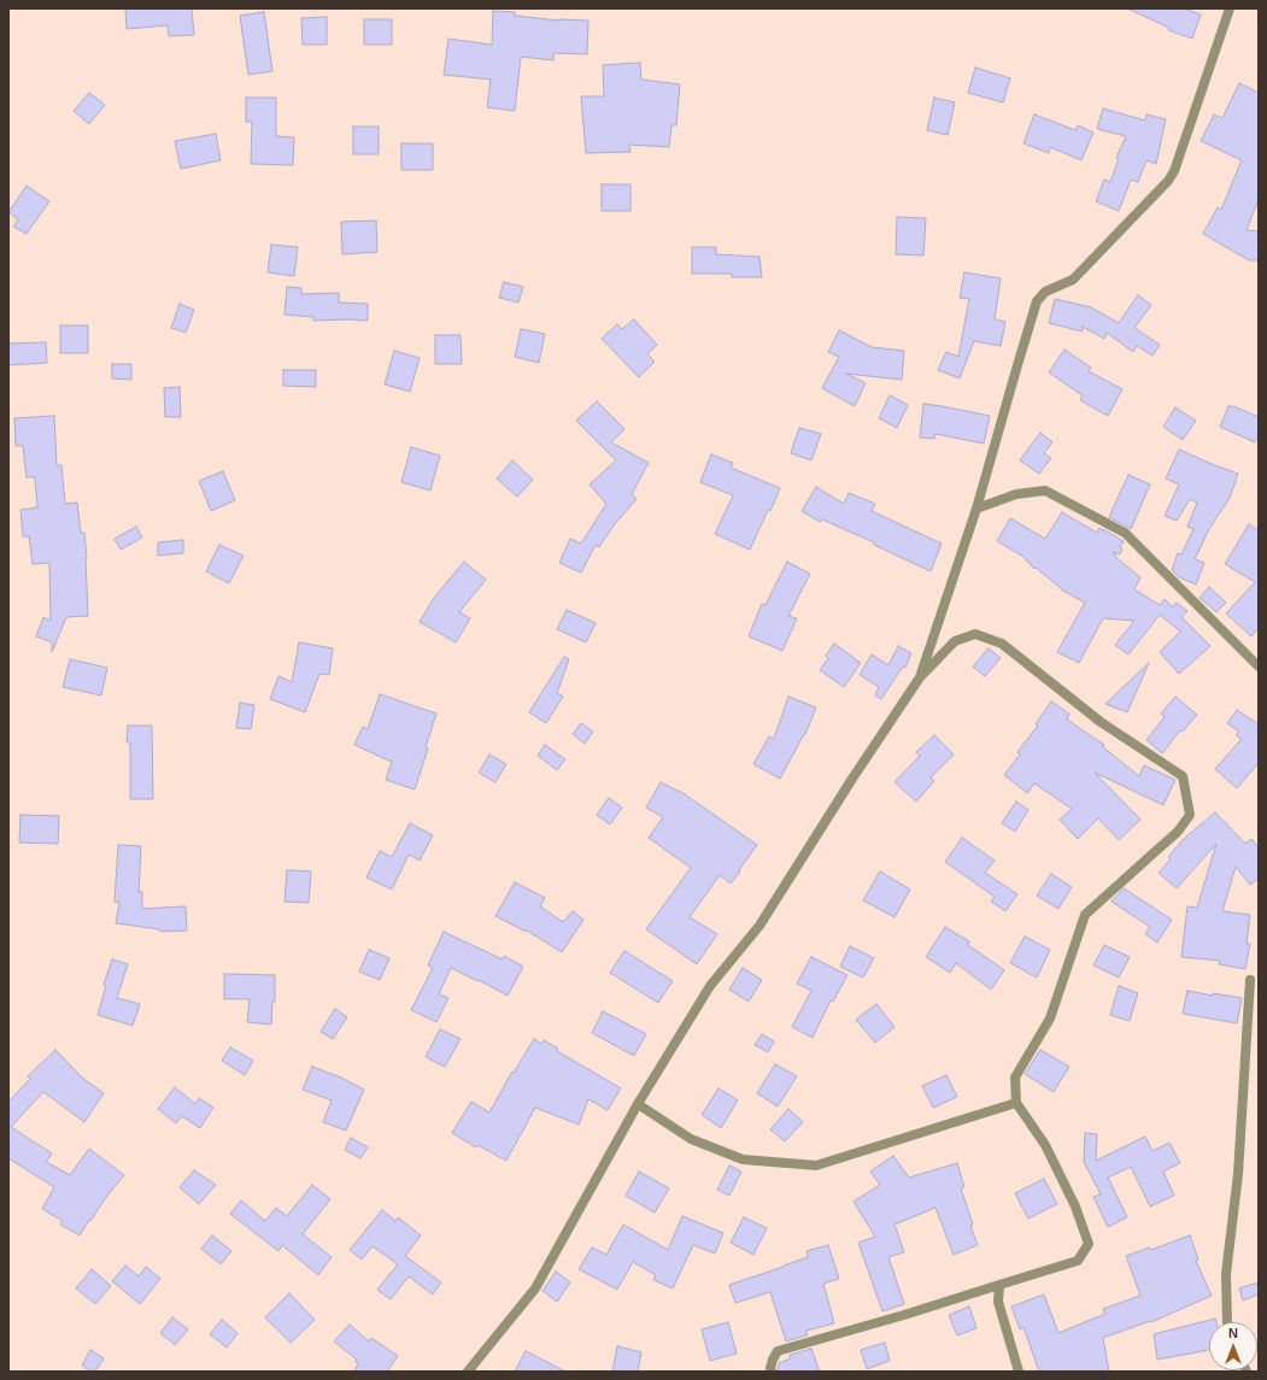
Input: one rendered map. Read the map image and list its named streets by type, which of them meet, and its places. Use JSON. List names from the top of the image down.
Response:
{
  "north": "top"
}
